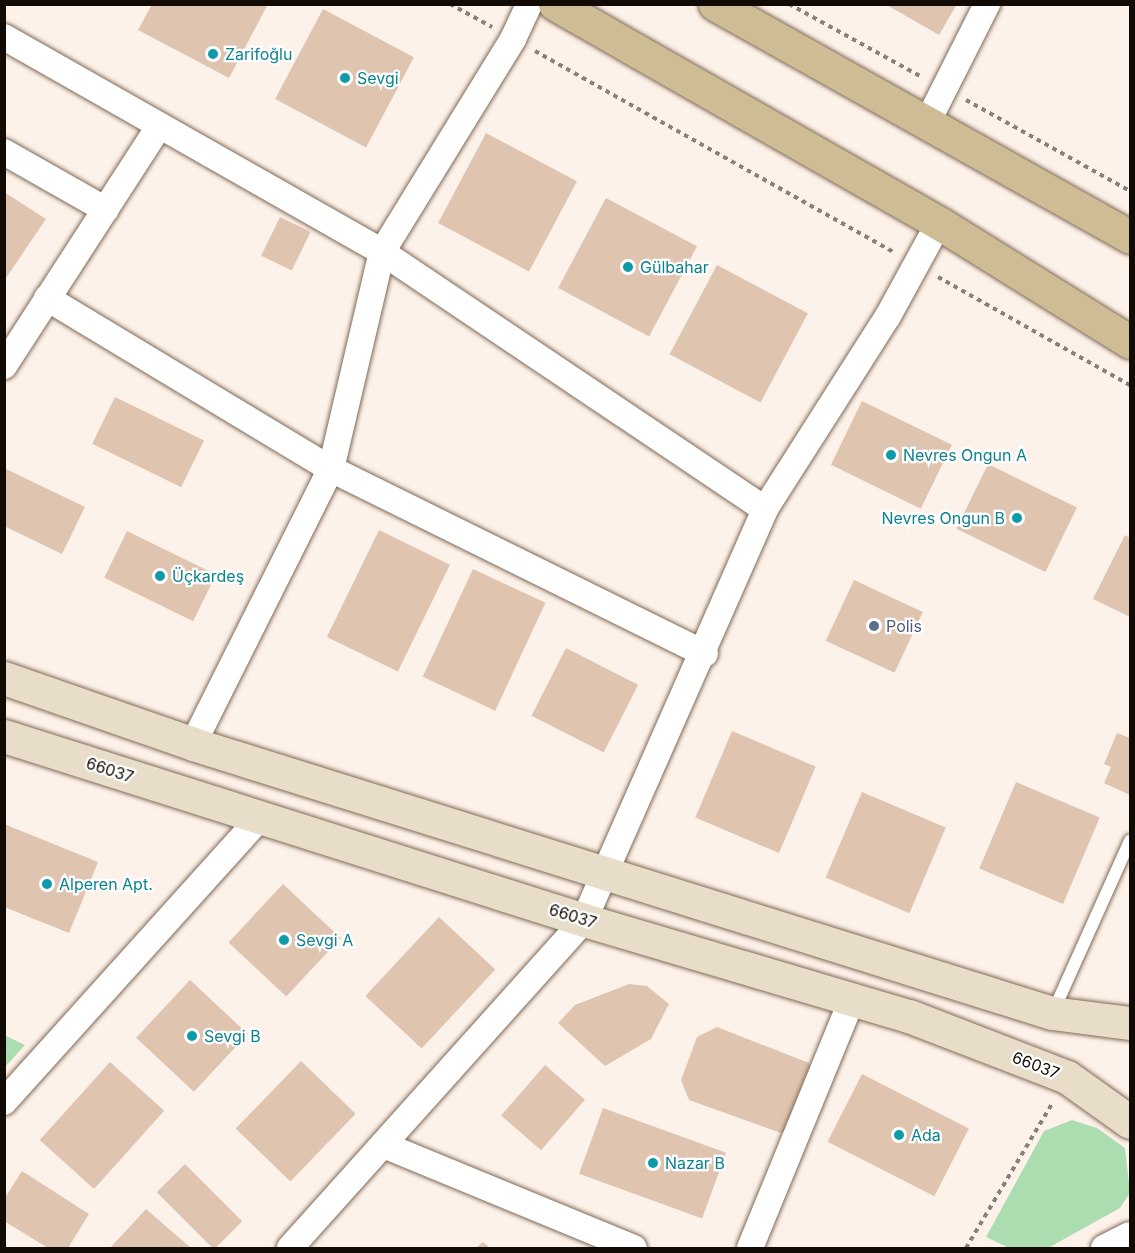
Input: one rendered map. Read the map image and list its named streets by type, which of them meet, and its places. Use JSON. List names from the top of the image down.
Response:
{
  "streets": {
    "street": ["66037"]
  },
  "places": [
    "Zarifoğlu",
    "Sevgi",
    "Gülbahar",
    "Nevres Ongun A",
    "Nevres Ongun B",
    "Üçkardeş",
    "Polis",
    "Alperen Apt.",
    "Sevgi A",
    "Sevgi B",
    "Ada",
    "Nazar B"
  ]
}
